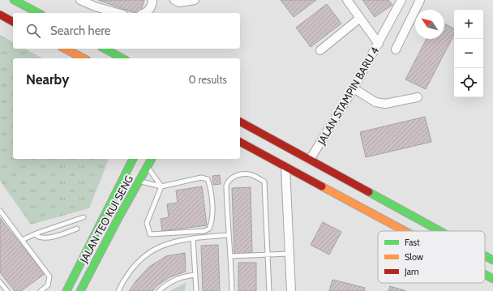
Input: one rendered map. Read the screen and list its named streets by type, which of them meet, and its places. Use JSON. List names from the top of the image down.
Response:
{
  "streets": {
    "main road": ["JALAN TEO KUI SENG"],
    "street": ["JALAN STAMPIN BARU 4"]
  },
  "legend": ["Fast", "Slow", "Jam"],
  "north": "top left",
  "page": {
    "map_buttons": ["+", "−"],
    "search": "Search here",
    "heading": ["Nearby", "0 results"]
  }
}
